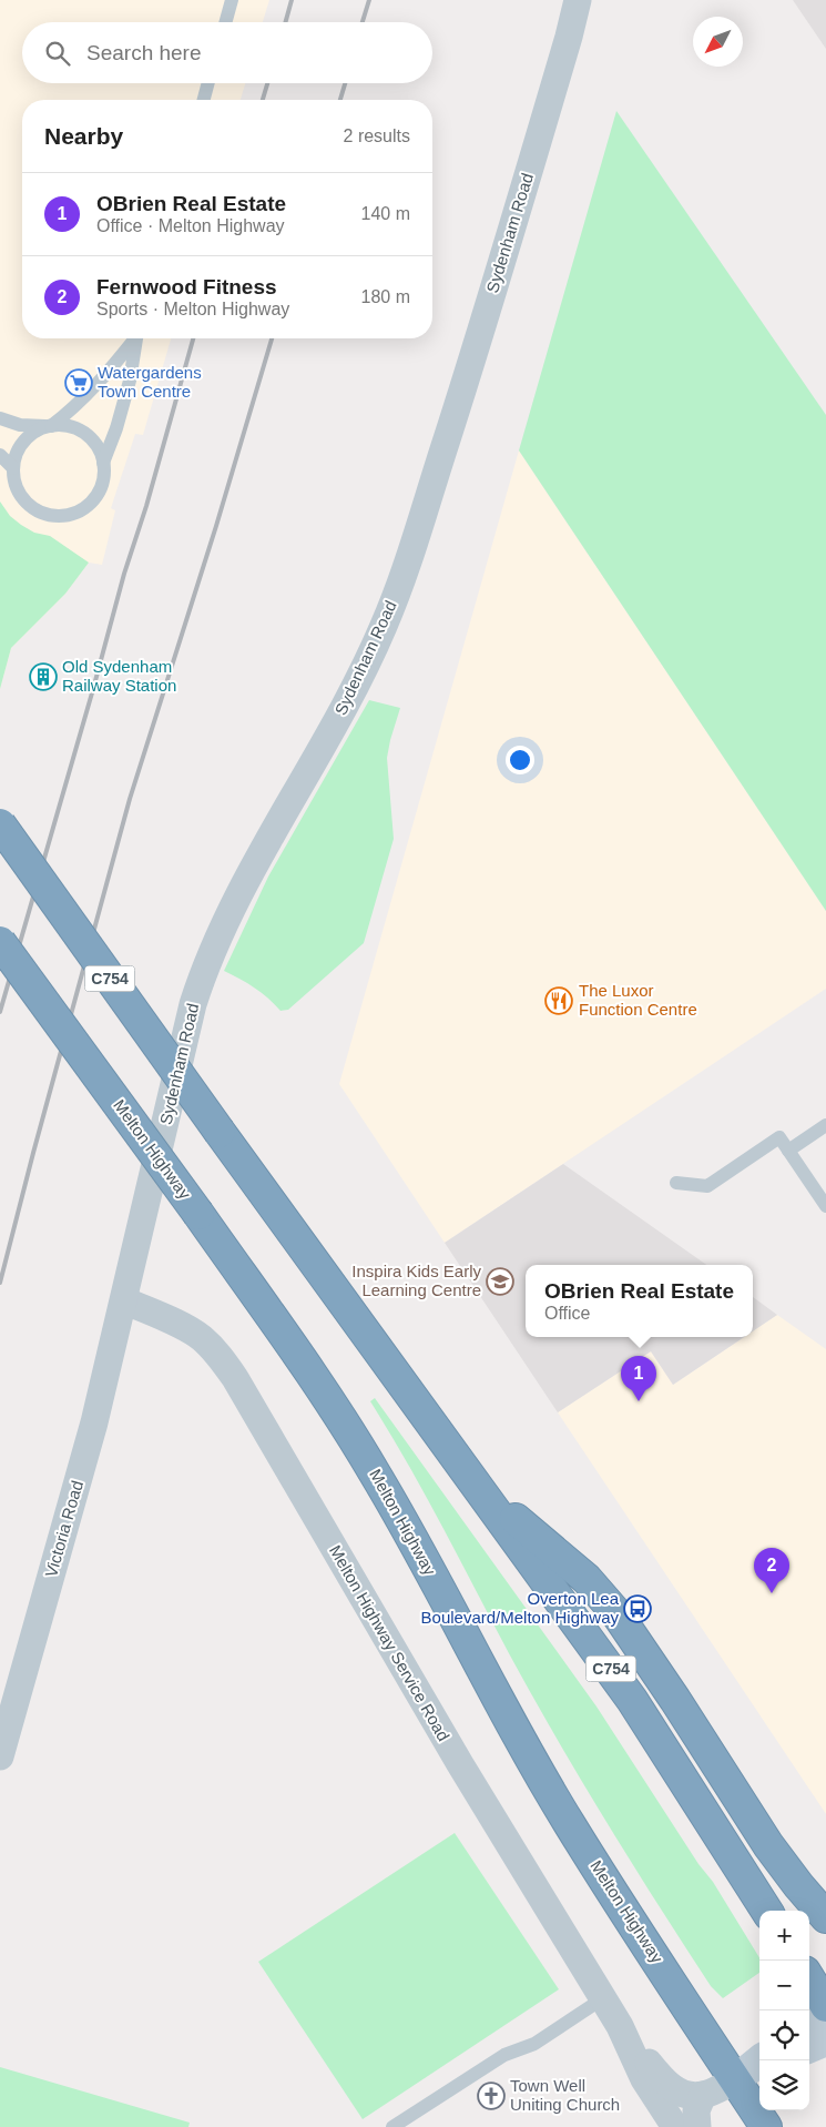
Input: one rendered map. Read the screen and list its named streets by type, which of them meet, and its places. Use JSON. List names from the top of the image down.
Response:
{
  "streets": {
    "highway": ["C754", "Melton Highway"],
    "street": ["Sydenham Road", "Victoria Road", "Melton Highway Service Road"]
  },
  "crossings": [
    ["Sydenham Road", "Victoria Road"],
    ["Sydenham Road", "Melton Highway Service Road"],
    ["Victoria Road", "Melton Highway Service Road"]
  ],
  "places": {
    "supermarket": ["Watergardens Town Centre"],
    "building": ["Old Sydenham Railway Station"],
    "restaurant": ["The Luxor Function Centre"],
    "school or university": ["Inspira Kids Early Learning Centre"],
    "bus stop": ["Overton Lea Boulevard/Melton Highway"],
    "church": ["Town Well Uniting Church"]
  },
  "north": "bottom left",
  "page": {
    "search": "Search here",
    "heading": ["Nearby", "2 results"],
    "list": [
      {
        "mark": "1",
        "name": "OBrien Real Estate",
        "note": "Office · Melton Highway",
        "value": "140 m"
      },
      {
        "mark": "2",
        "name": "Fernwood Fitness",
        "note": "Sports · Melton Highway",
        "value": "180 m"
      }
    ],
    "popup": ["OBrien Real Estate", "Office"],
    "pins": ["1", "2"],
    "map_buttons": ["+", "−"]
  }
}
